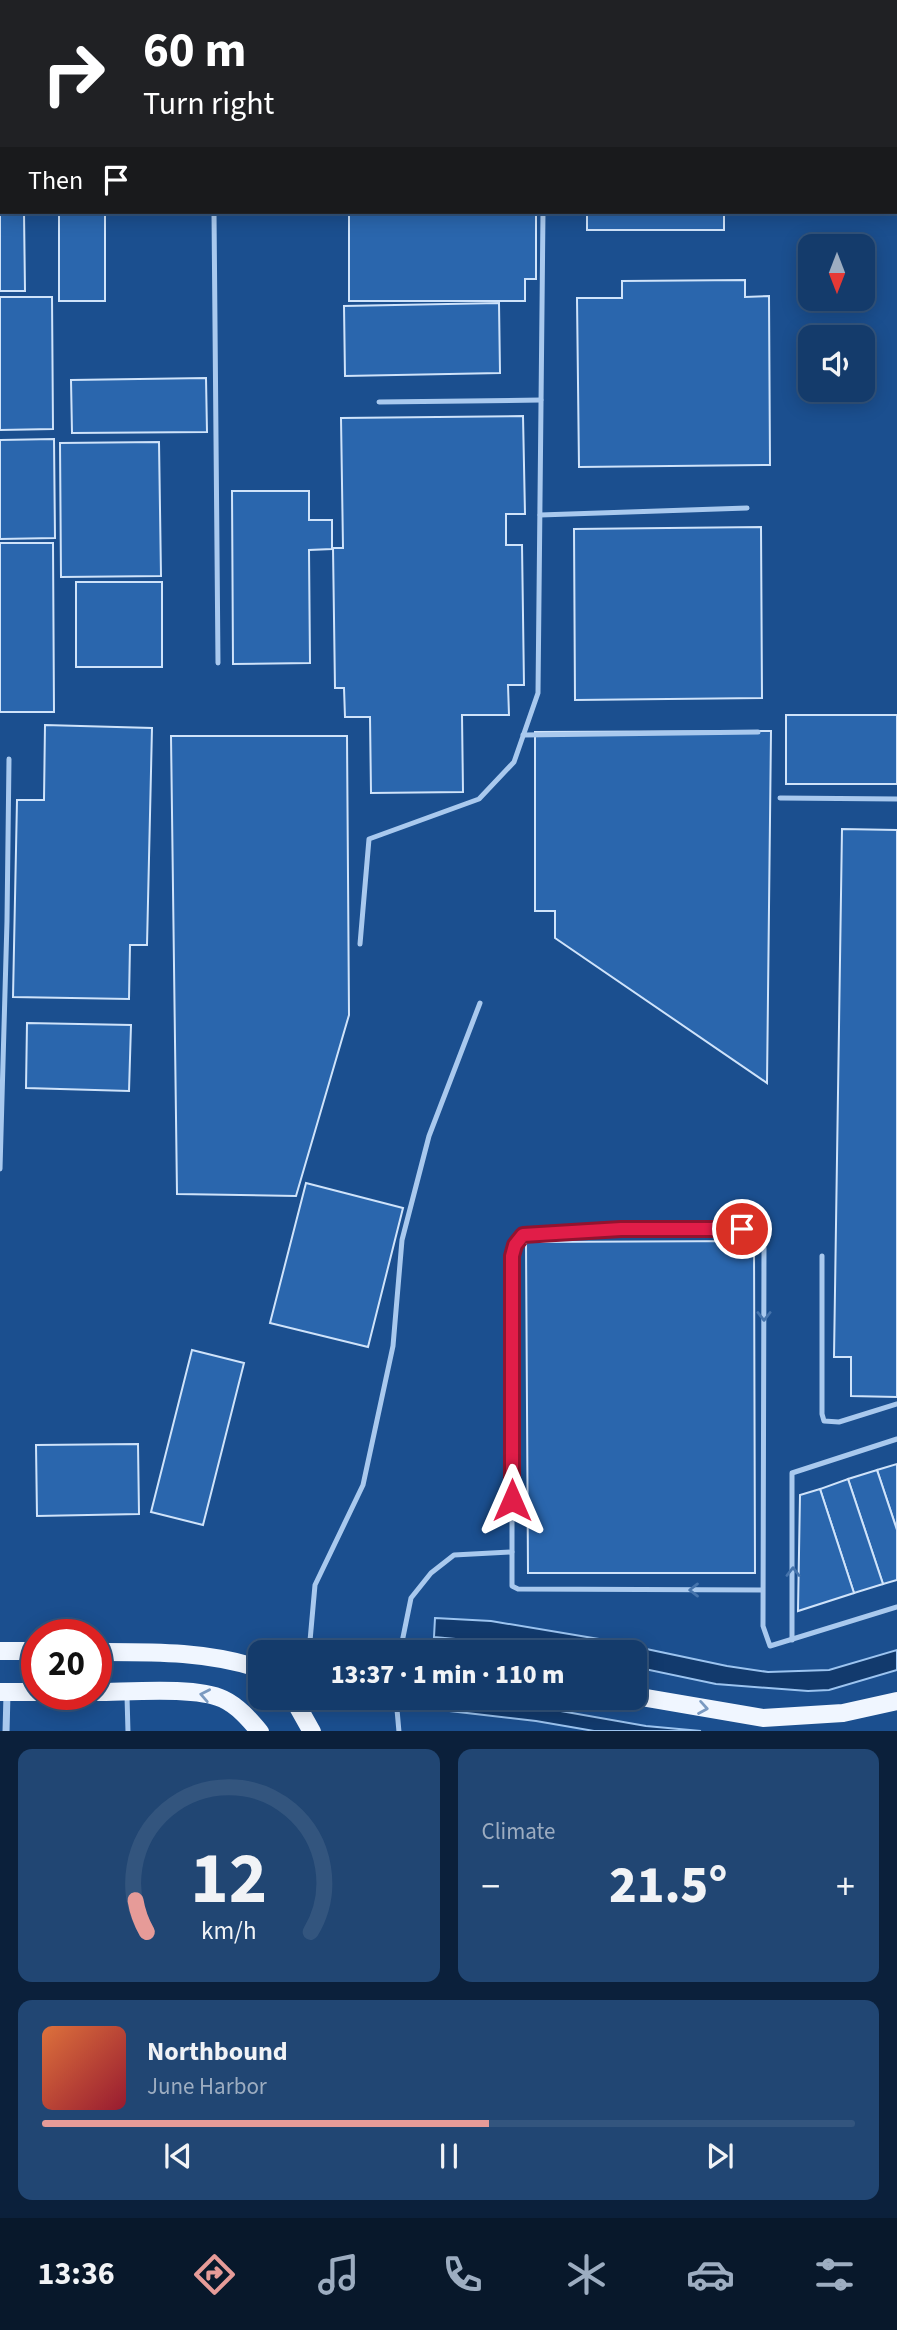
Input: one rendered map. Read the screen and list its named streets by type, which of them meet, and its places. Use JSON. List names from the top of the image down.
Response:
{
  "north": "bottom",
  "page": {
    "turn": ["60 m", "Turn right"],
    "then": "Then",
    "limit": "20",
    "trip": "13:37 · 1 min · 110 m",
    "tile": "Climate",
    "heat": ["−", "21.5°", "+"],
    "song": ["Northbound", "June Harbor"],
    "tabs": "13:36",
    "gauge": ["12", "km/h"]
  }
}
